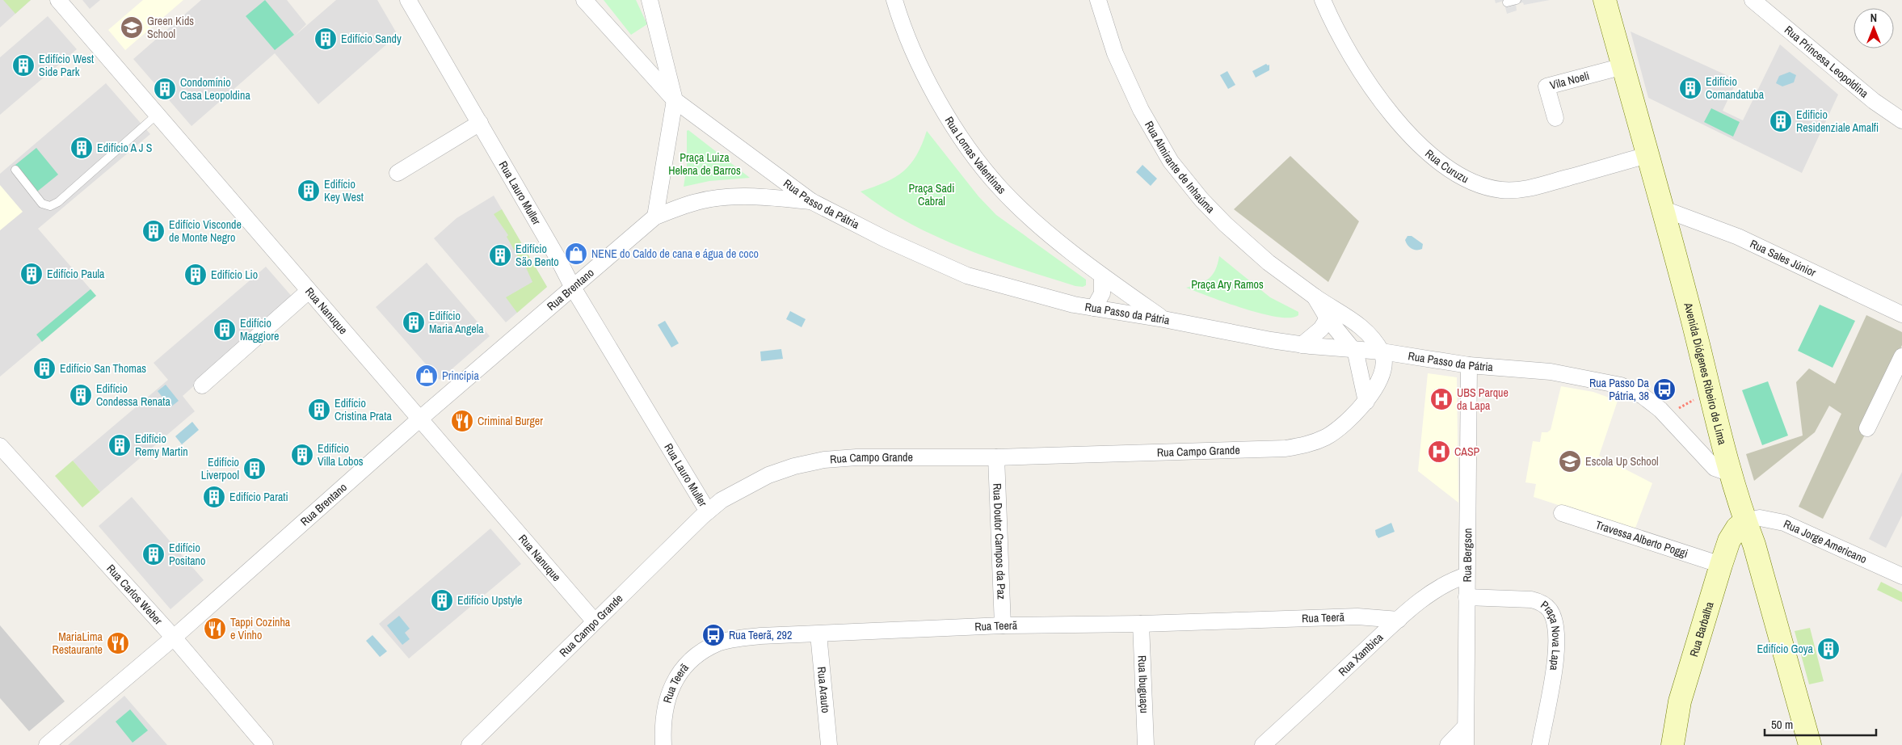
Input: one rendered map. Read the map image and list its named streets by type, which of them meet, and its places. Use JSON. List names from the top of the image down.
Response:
{
  "streets": {
    "main road": ["Avenida Diógenes Ribeiro de Lima", "Rua Barbalha"],
    "street": [
      "Rua Princesa Leopoldina",
      "Vila Noeli",
      "Rua Lomas Valentinas",
      "Rua Curuzu",
      "Rua Almirante de Inhaúma",
      "Rua Lauro Muller",
      "Rua Passo da Pátria",
      "Rua Sales Júnior",
      "Rua Brentano",
      "Rua Nanuque",
      "Rua Campo Grande",
      "Travessa Alberto Poggi",
      "Rua Doutor Campos da Paz",
      "Rua Jorge Americano",
      "Rua Bergson",
      "Rua Carlos Weber",
      "Rua Teerã",
      "Praça Nova Lapa",
      "Rua Xambica",
      "Rua Ibuguaçu",
      "Rua Arauto"
    ]
  },
  "crossings": [
    ["Vila Noeli", "Avenida Diógenes Ribeiro de Lima"],
    ["Rua Lomas Valentinas", "Rua Passo da Pátria"],
    ["Rua Curuzu", "Avenida Diógenes Ribeiro de Lima"],
    ["Rua Lauro Muller", "Rua Brentano"],
    ["Rua Lauro Muller", "Rua Campo Grande"],
    ["Rua Passo da Pátria", "Rua Brentano"],
    ["Rua Passo da Pátria", "Avenida Diógenes Ribeiro de Lima"],
    ["Rua Passo da Pátria", "Rua Campo Grande"],
    ["Rua Passo da Pátria", "Rua Bergson"],
    ["Rua Sales Júnior", "Avenida Diógenes Ribeiro de Lima"],
    ["Rua Brentano", "Rua Nanuque"],
    ["Rua Brentano", "Rua Carlos Weber"],
    ["Rua Nanuque", "Rua Campo Grande"],
    ["Avenida Diógenes Ribeiro de Lima", "Rua Jorge Americano"],
    ["Avenida Diógenes Ribeiro de Lima", "Rua Barbalha"],
    ["Rua Campo Grande", "Rua Doutor Campos da Paz"],
    ["Travessa Alberto Poggi", "Rua Barbalha"],
    ["Rua Doutor Campos da Paz", "Rua Teerã"],
    ["Rua Jorge Americano", "Rua Barbalha"],
    ["Rua Bergson", "Praça Nova Lapa"],
    ["Rua Bergson", "Rua Xambica"],
    ["Rua Teerã", "Rua Xambica"],
    ["Rua Teerã", "Rua Ibuguaçu"],
    ["Rua Teerã", "Rua Arauto"]
  ],
  "parks": ["Praça Luiza Helena de Barros", "Praça Sadi Cabral", "Praça Ary Ramos"],
  "places": {
    "school or university": ["Green Kids School", "Escola Up School"],
    "building": [
      "Edifício Sandy",
      "Edifício West Side Park",
      "Edifício Comandatuba",
      "Condomínio Casa Leopoldina",
      "Edificio Residenziale Amalfi",
      "Edifício A J S",
      "Edifício Key West",
      "Edifício Visconde de Monte Negro",
      "Edifício São Bento",
      "Edifício Paula",
      "Edifício Lio",
      "Edifício Maria Angela",
      "Edifício Maggiore",
      "Edifício San Thomas",
      "Edifício Condessa Renata",
      "Edifício Cristina Prata",
      "Edifício Remy Martin",
      "Edifício Villa Lobos",
      "Edifício Liverpool",
      "Edifício Parati",
      "Edifício Positano",
      "Edifício Upstyle",
      "Edifício Goya"
    ],
    "shop": ["NENE do Caldo de cana e água de coco", "Princípia"],
    "bus stop": ["Rua Passo Da Pátria, 38", "Rua Teerã, 292"],
    "hospital": ["UBS Parque da Lapa", "CASP"],
    "restaurant": ["Criminal Burger", "Tappi Cozinha e Vinho", "MariaLima Restaurante"]
  },
  "scale_bar": "50 m",
  "north": "top"
}
